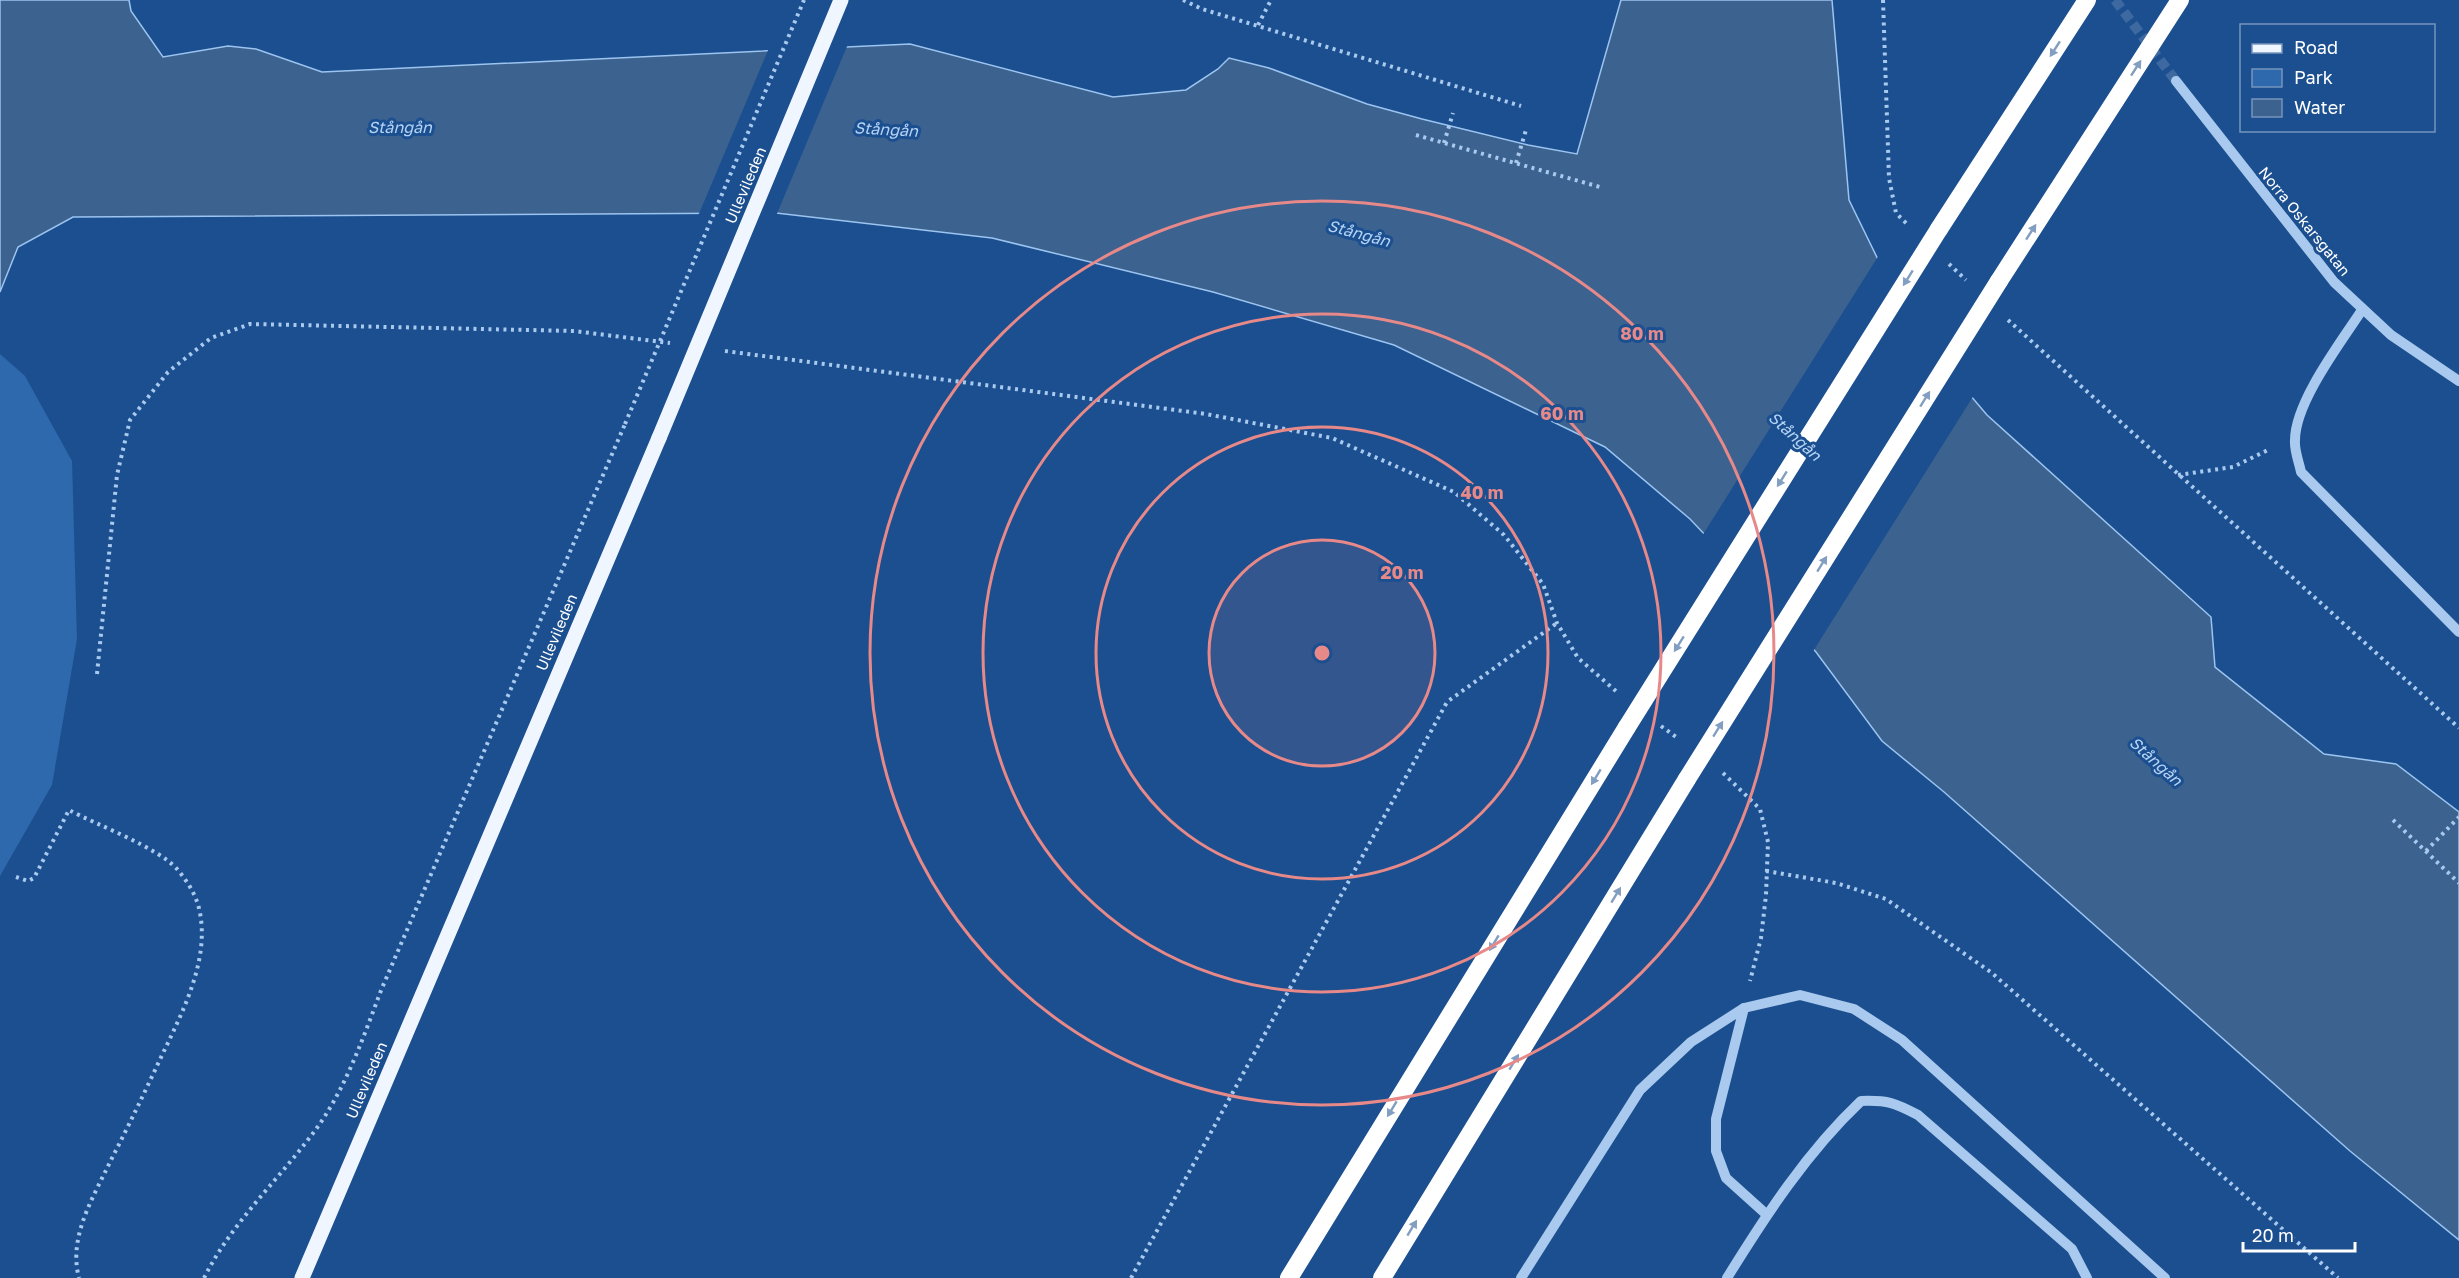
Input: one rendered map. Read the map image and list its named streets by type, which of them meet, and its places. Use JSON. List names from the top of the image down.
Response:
{
  "streets": {
    "main road": ["Ullevileden"],
    "street": ["Norra Oskarsgatan"]
  },
  "water": ["Stångån"],
  "legend": ["Road", "Park", "Water"],
  "scale_bar": "20 m",
  "rings": [
    "80 m",
    "60 m",
    "40 m",
    "20 m"
  ]
}
